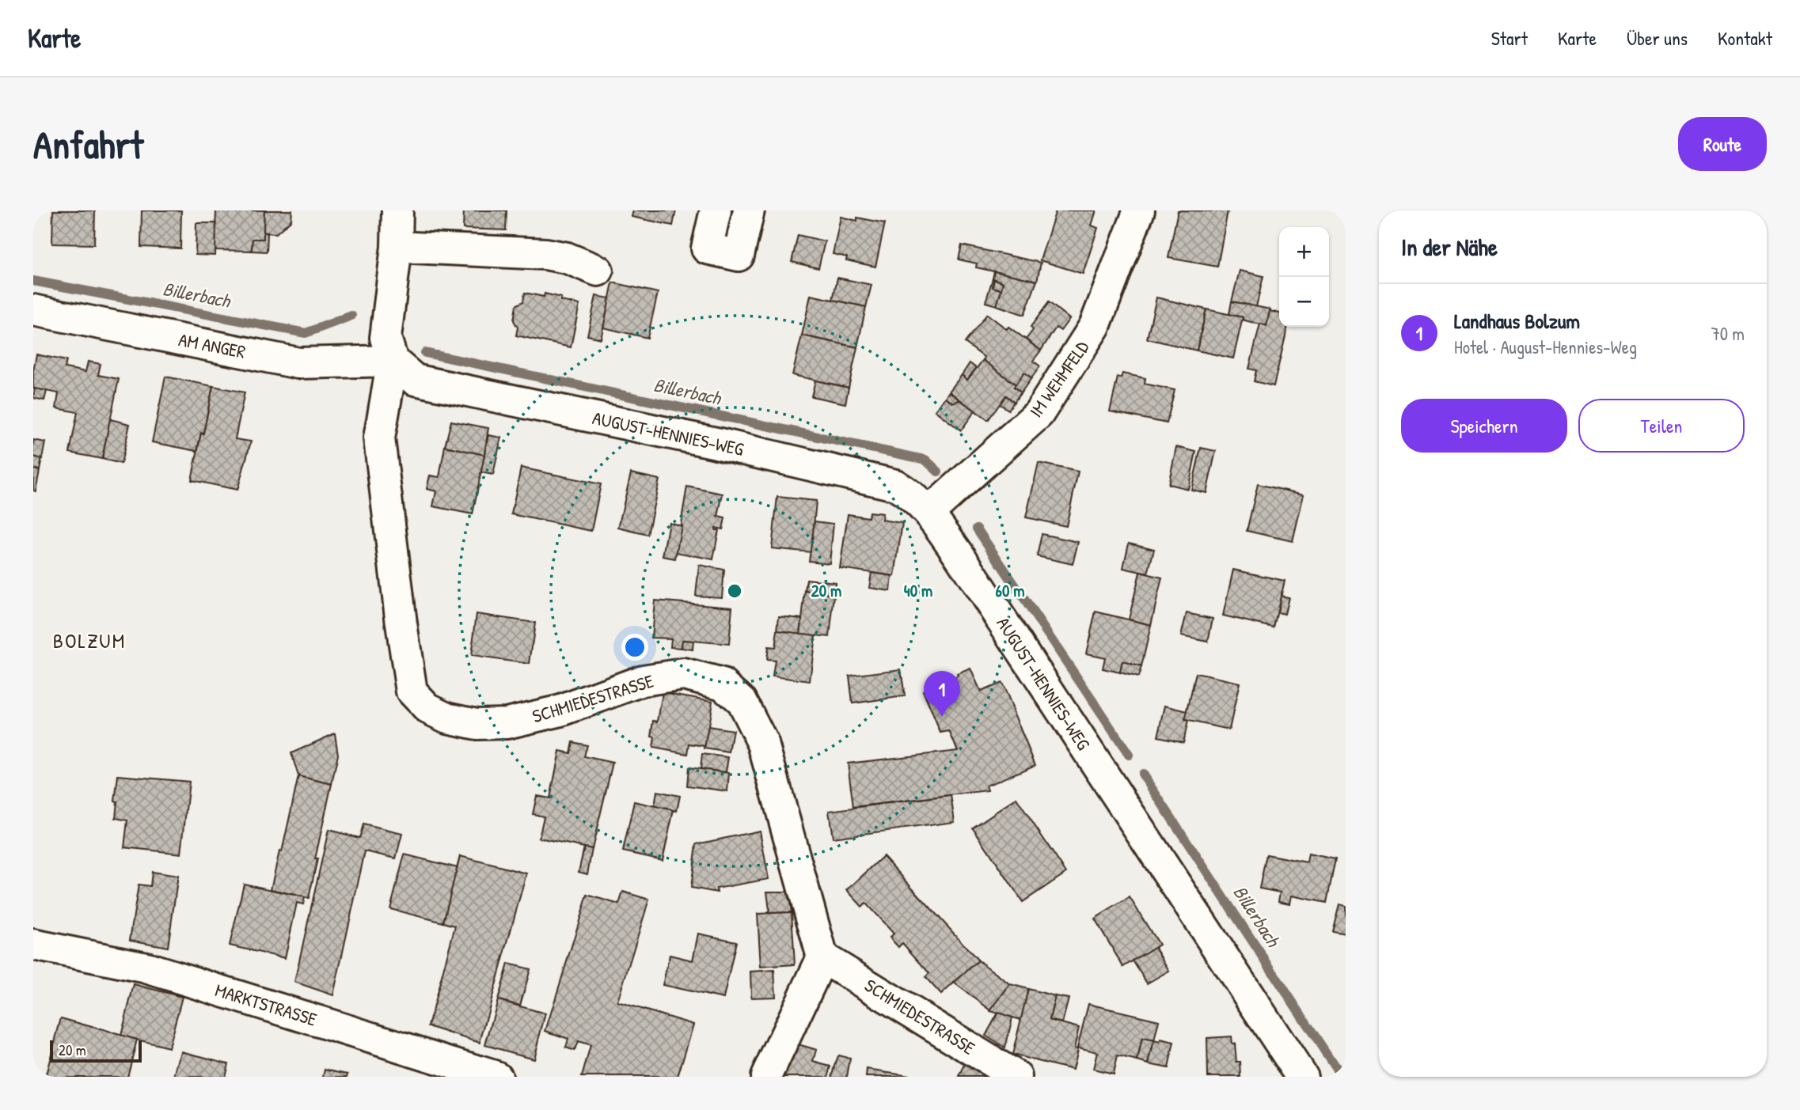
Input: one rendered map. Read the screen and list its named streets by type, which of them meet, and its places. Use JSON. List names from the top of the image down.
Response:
{
  "streets": {
    "street": [
      "AM ANGER",
      "IM WEHMFELD",
      "AUGUST-HENNIES-WEG",
      "SCHMIEDESTRASSE",
      "MARKTSTRASSE"
    ]
  },
  "crossings": [
    ["AM ANGER", "AUGUST-HENNIES-WEG"],
    ["AM ANGER", "SCHMIEDESTRASSE"],
    ["IM WEHMFELD", "AUGUST-HENNIES-WEG"],
    ["AUGUST-HENNIES-WEG", "SCHMIEDESTRASSE"]
  ],
  "districts": ["BOLZUM"],
  "water": ["Billerbach"],
  "scale_bar": "20 m",
  "page": {
    "header": "Karte",
    "nav": [
      "Start",
      "Karte",
      "Über uns",
      "Kontakt"
    ],
    "buttons": [
      "Route",
      ["Speichern", "Teilen"]
    ],
    "title": "Anfahrt",
    "heading": "In der Nähe",
    "map_buttons": ["+", "−"],
    "list": [
      {
        "mark": "1",
        "name": "Landhaus Bolzum",
        "note": "Hotel · August-Hennies-Weg",
        "value": "70 m"
      }
    ],
    "pins": "1",
    "scale": "20 m"
  },
  "rings": ["20 m", "40 m", "60 m"]
}
